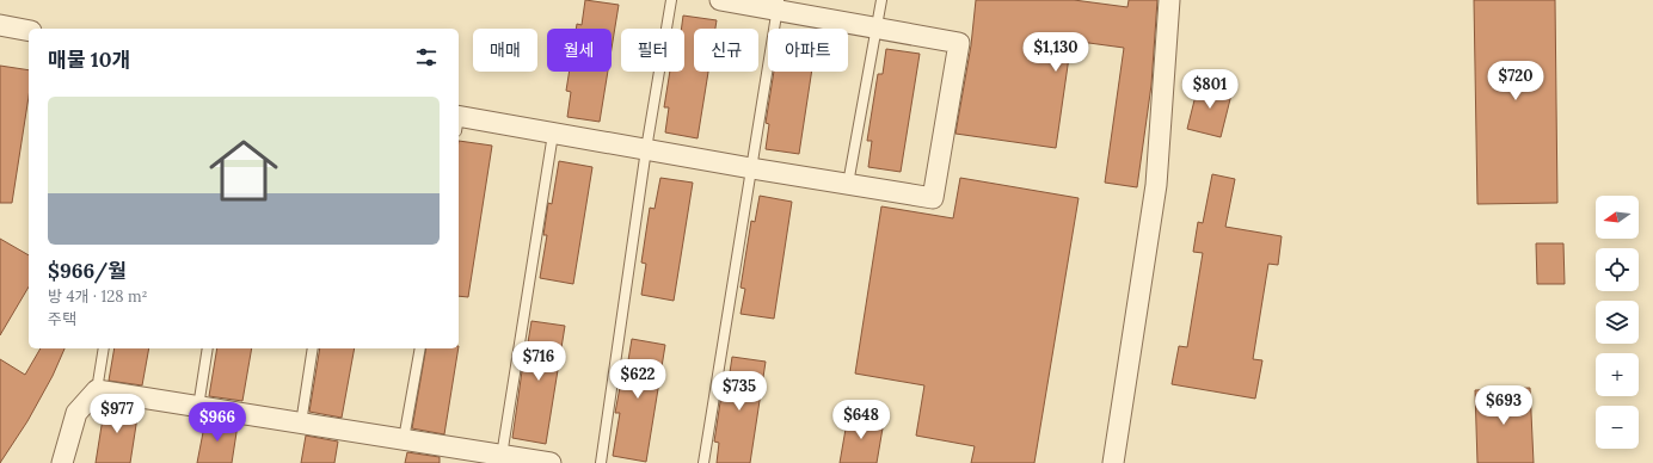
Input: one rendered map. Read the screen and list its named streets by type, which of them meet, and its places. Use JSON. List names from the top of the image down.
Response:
{
  "north": "left",
  "page": {
    "chip": [
      "매매",
      "월세",
      "필터",
      "신규",
      "아파트"
    ],
    "heading": "매물 10개",
    "price": [
      "$1,130",
      "$720",
      "$801",
      "$716",
      "$622",
      "$735",
      "$693",
      "$977",
      "$648",
      "$966"
    ],
    "list": [
      {
        "name": "$966/월",
        "note": "방 4개 · 128 m² · 주택"
      }
    ],
    "map_buttons": ["+", "−"]
  }
}
